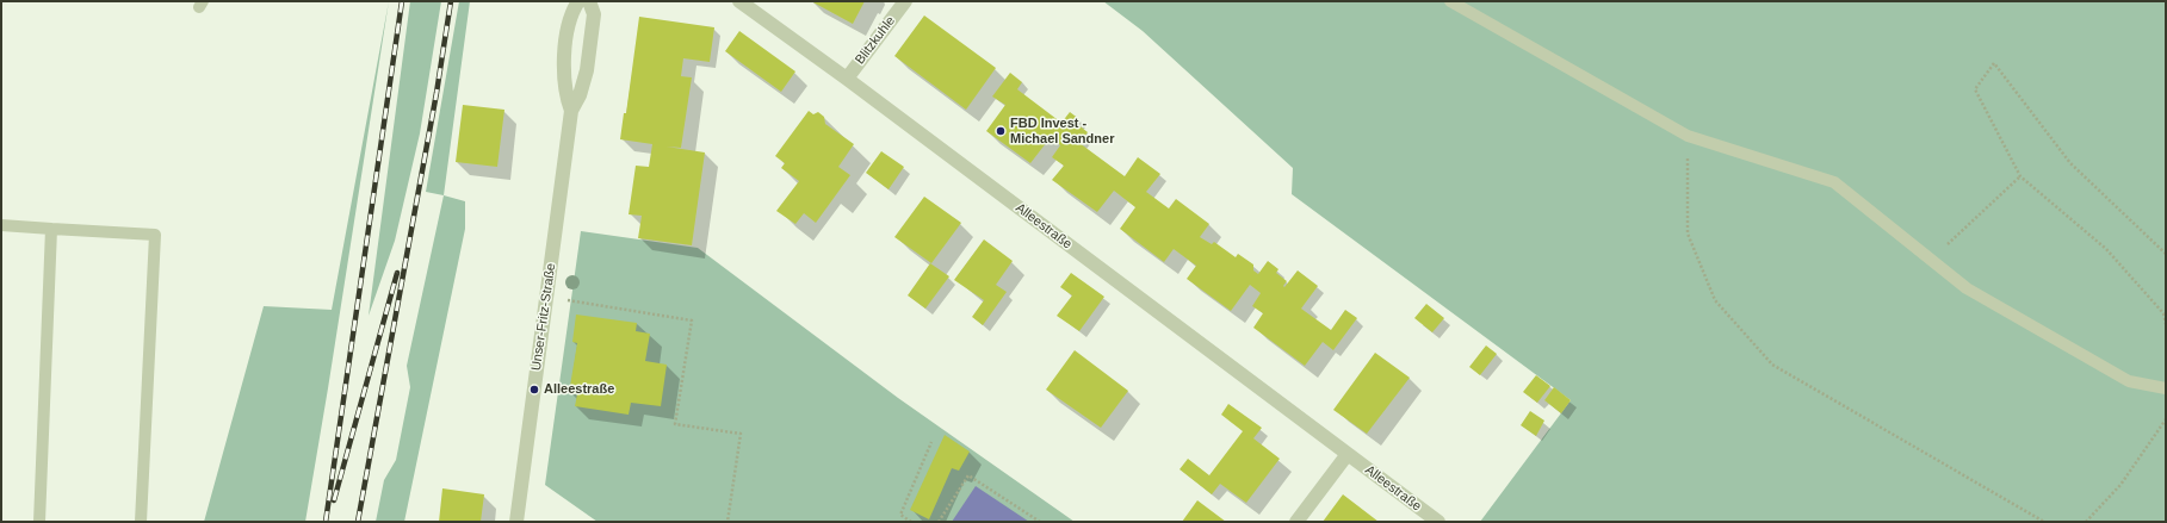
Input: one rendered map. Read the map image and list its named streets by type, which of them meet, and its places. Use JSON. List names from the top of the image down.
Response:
{
  "streets": {
    "street": ["Blitzkuhle", "Alleestraße", "Unser-Fritz-Straße"]
  },
  "crossings": [
    ["Blitzkuhle", "Alleestraße"]
  ],
  "places": ["FBD Invest - Michael Sandner", "Alleestraße"]
}
